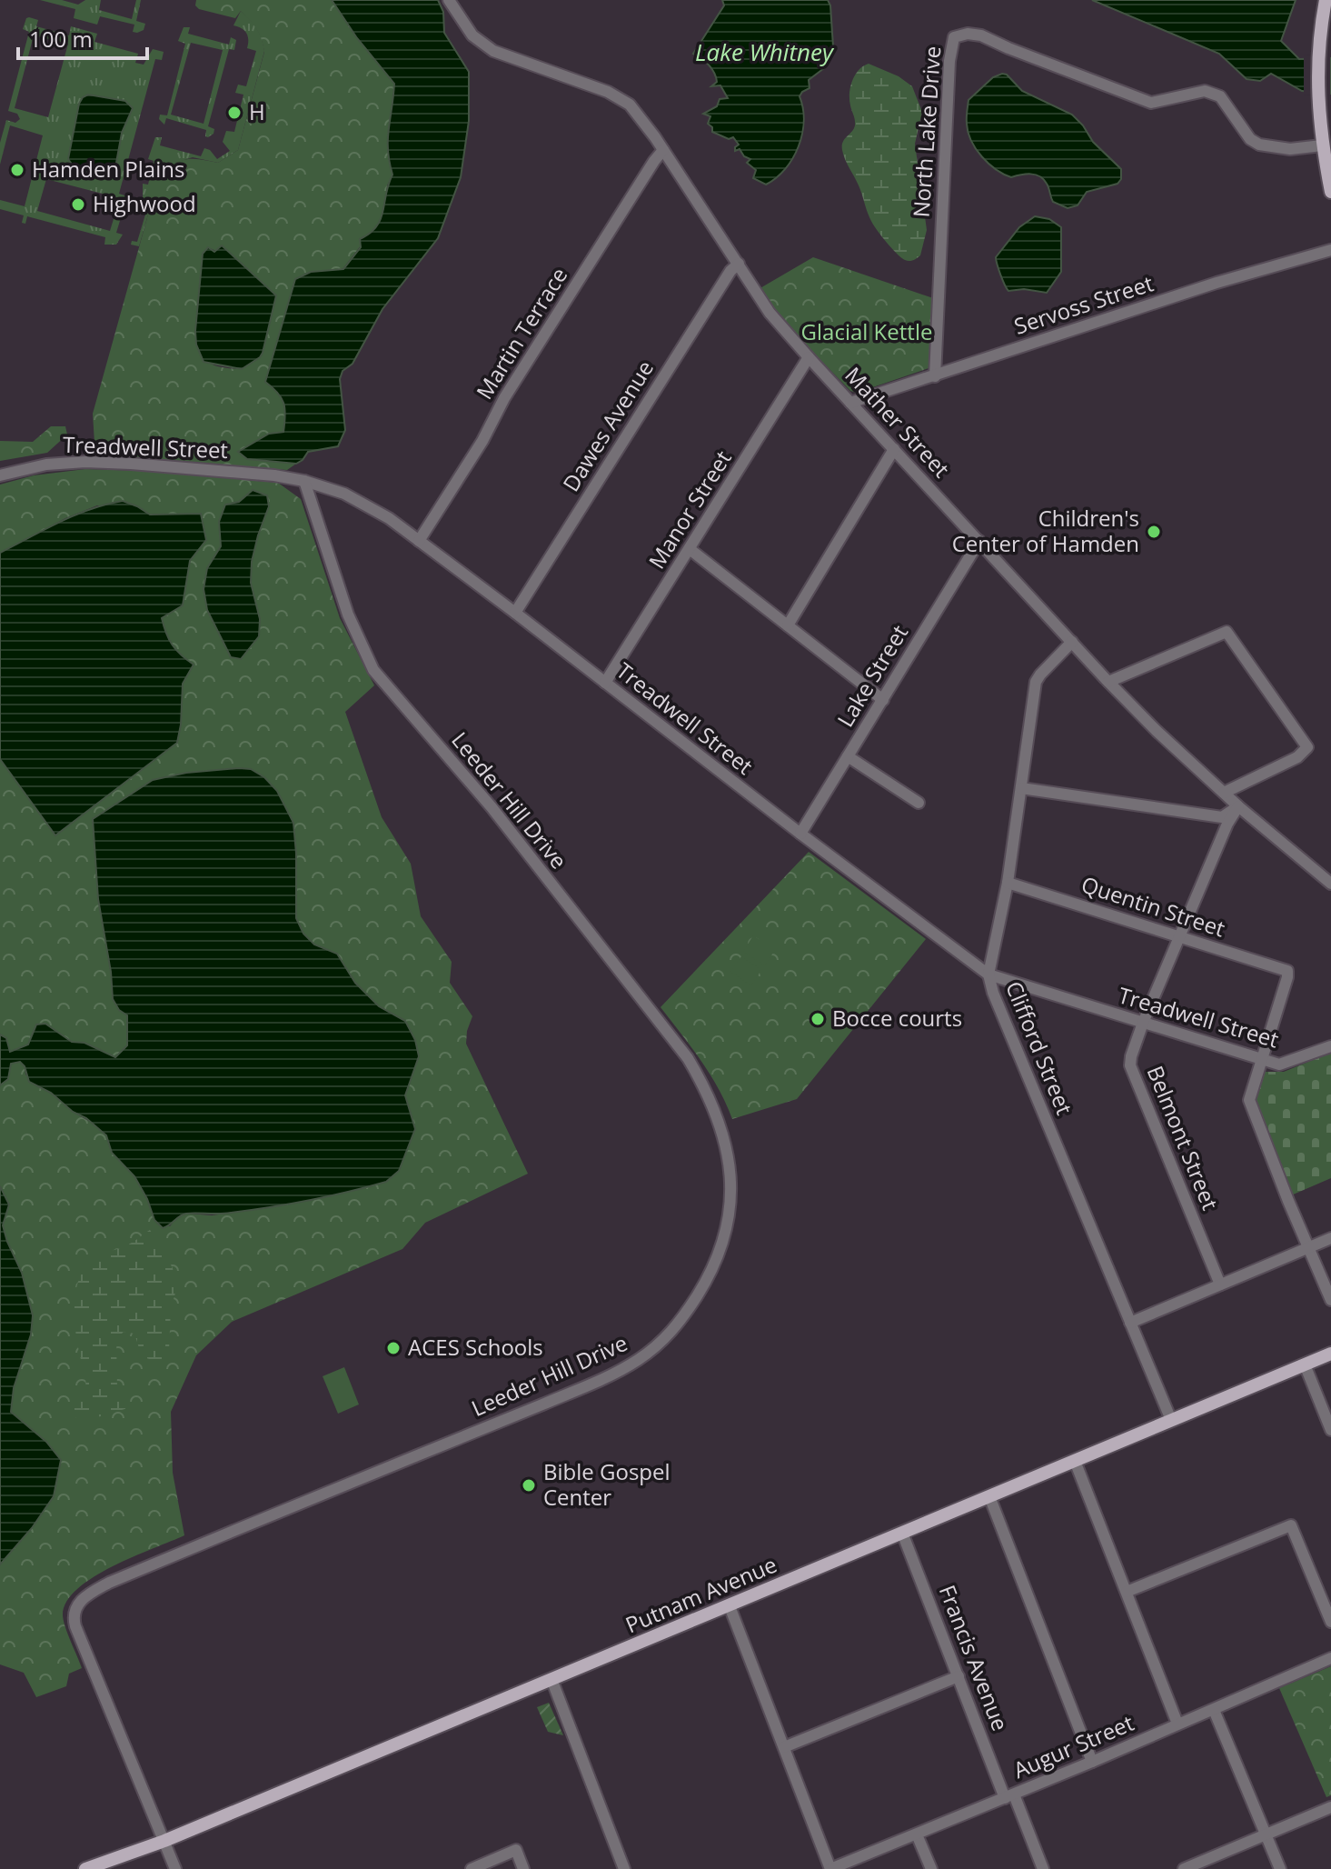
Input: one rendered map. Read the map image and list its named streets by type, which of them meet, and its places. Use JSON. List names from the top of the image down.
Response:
{
  "streets": {
    "main road": ["Putnam Avenue"],
    "street": [
      "North Lake Drive",
      "Servoss Street",
      "Martin Terrace",
      "Mather Street",
      "Dawes Avenue",
      "Treadwell Street",
      "Manor Street",
      "Lake Street",
      "Leeder Hill Drive",
      "Quentin Street",
      "Clifford Street",
      "Belmont Street",
      "Francis Avenue",
      "Augur Street"
    ]
  },
  "crossings": [
    ["North Lake Drive", "Servoss Street"],
    ["Servoss Street", "Mather Street"],
    ["Martin Terrace", "Mather Street"],
    ["Martin Terrace", "Treadwell Street"],
    ["Mather Street", "Dawes Avenue"],
    ["Mather Street", "Manor Street"],
    ["Mather Street", "Lake Street"],
    ["Mather Street", "Clifford Street"],
    ["Mather Street", "Belmont Street"],
    ["Dawes Avenue", "Treadwell Street"],
    ["Treadwell Street", "Manor Street"],
    ["Treadwell Street", "Lake Street"],
    ["Treadwell Street", "Leeder Hill Drive"],
    ["Treadwell Street", "Quentin Street"],
    ["Treadwell Street", "Clifford Street"],
    ["Treadwell Street", "Belmont Street"],
    ["Leeder Hill Drive", "Putnam Avenue"],
    ["Quentin Street", "Clifford Street"],
    ["Quentin Street", "Belmont Street"],
    ["Clifford Street", "Putnam Avenue"],
    ["Putnam Avenue", "Francis Avenue"],
    ["Francis Avenue", "Augur Street"]
  ],
  "water": ["Lake Whitney"],
  "parks": ["Glacial Kettle"],
  "places": [
    "H",
    "Hamden Plains",
    "Highwood",
    "Children's Center of Hamden",
    "Bocce courts",
    "ACES Schools",
    "Bible Gospel Center"
  ],
  "scale_bar": "100 m"
}
